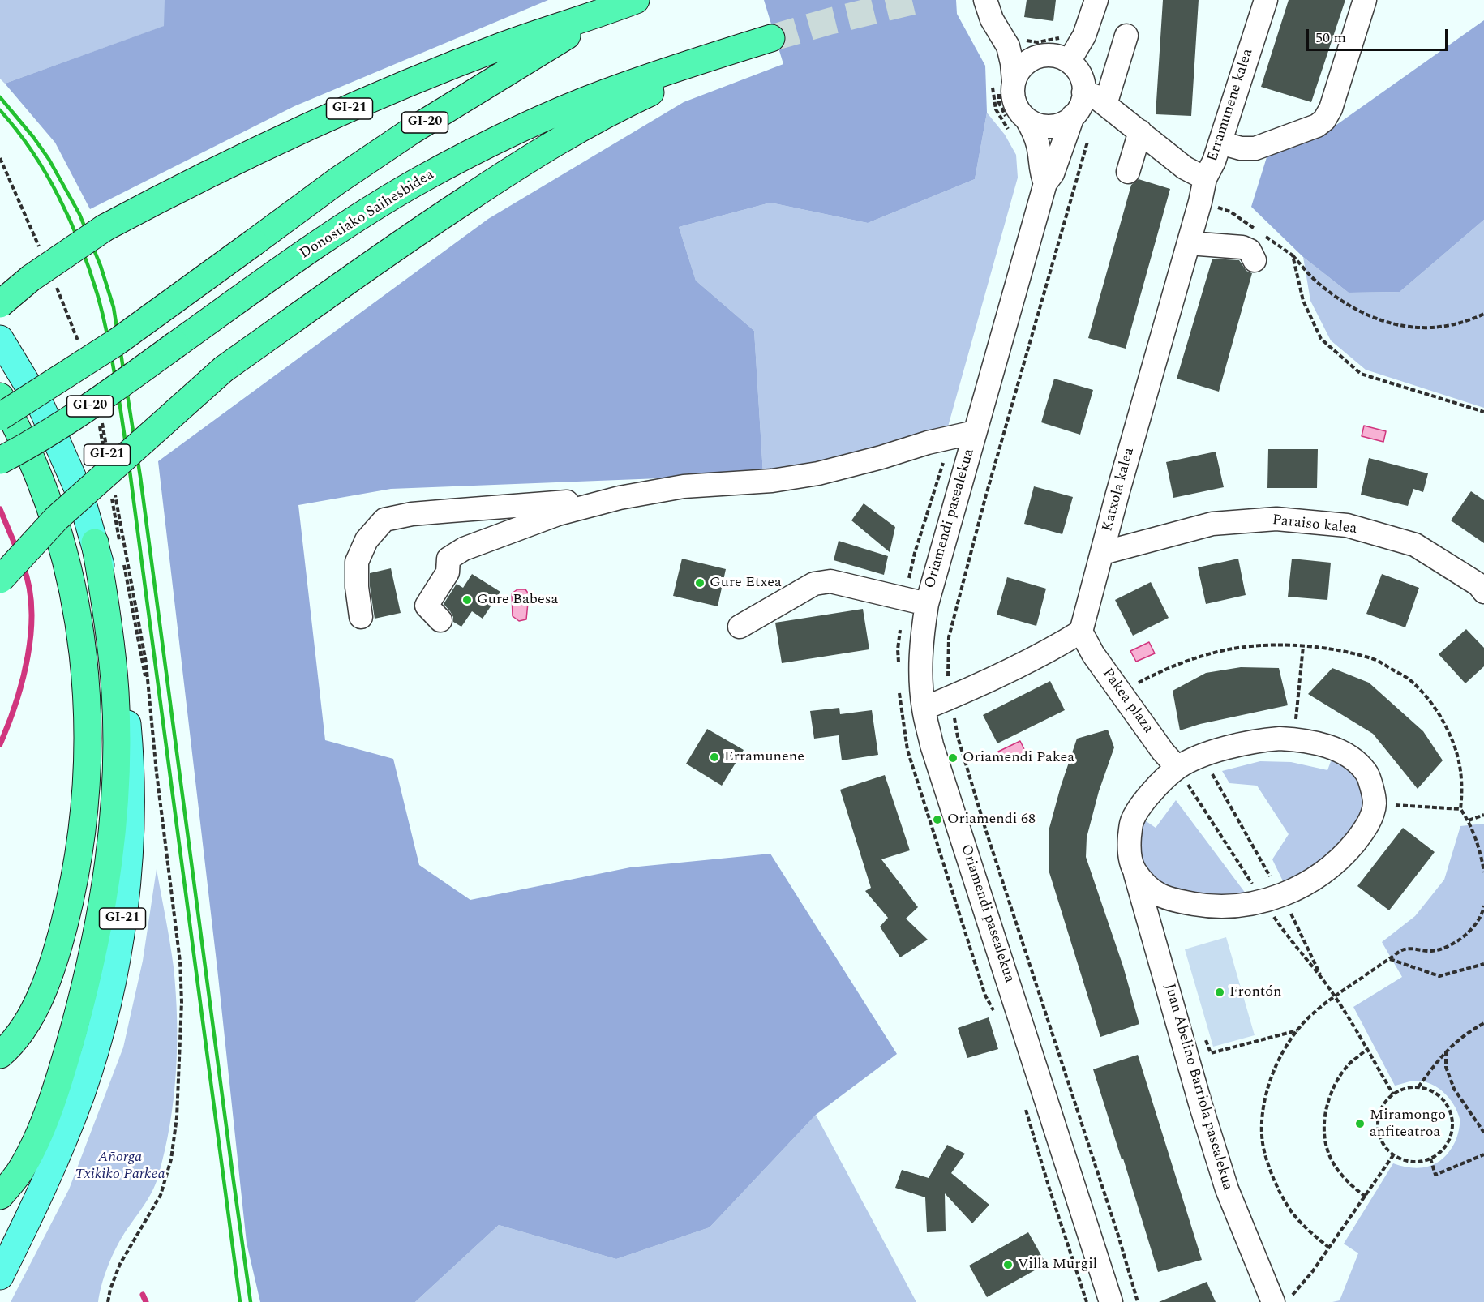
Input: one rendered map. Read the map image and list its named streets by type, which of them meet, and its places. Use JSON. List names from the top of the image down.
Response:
{
  "streets": {
    "highway": ["GI-21", "GI-20", "Donostiako Saihesbidea"],
    "street": [
      "Erramunene kalea",
      "Katxola kalea",
      "Oriamendi pasealekua",
      "Paraiso kalea",
      "Pakea plaza",
      "Juan Abelino Barriola pasealekua"
    ]
  },
  "crossings": [
    ["Erramunene kalea", "Katxola kalea"],
    ["Erramunene kalea", "Oriamendi pasealekua"],
    ["GI-21", "GI-20"],
    ["GI-21", "Donostiako Saihesbidea"],
    ["Katxola kalea", "Paraiso kalea"],
    ["Katxola kalea", "Pakea plaza"]
  ],
  "parks": ["Añorga Txikiko Parkea"],
  "places": [
    "Gure Etxea",
    "Gure Babesa",
    "Erramunene",
    "Oriamendi Pakea",
    "Oriamendi 68",
    "Frontón",
    "Miramongo anfiteatroa",
    "Villa Murgil"
  ],
  "scale_bar": "50 m"
}
